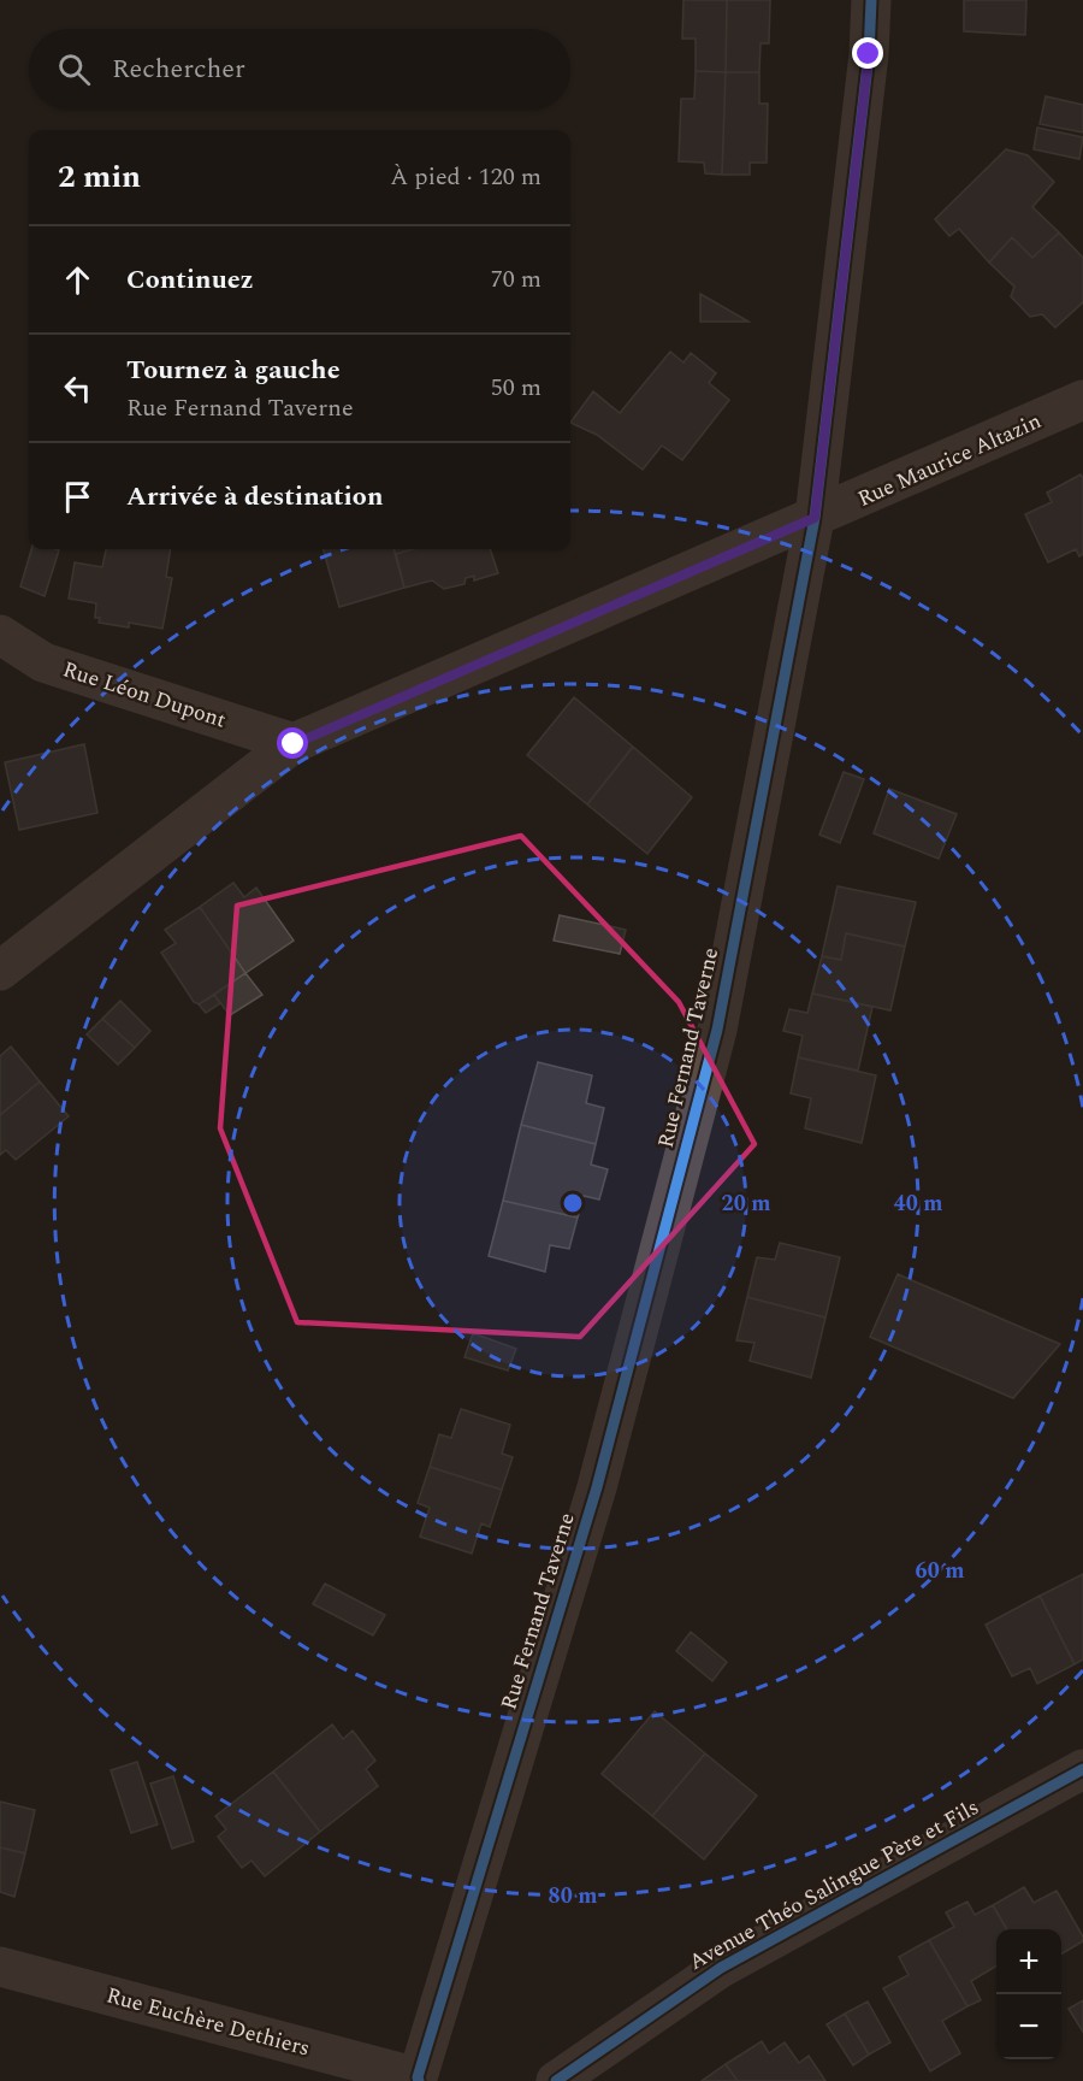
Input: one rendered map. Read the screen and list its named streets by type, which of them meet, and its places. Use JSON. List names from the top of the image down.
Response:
{
  "streets": {
    "street": [
      "Rue Maurice Altazin",
      "Rue Léon Dupont",
      "Rue Fernand Taverne",
      "Avenue Théo Salingue Père et Fils",
      "Rue Euchère Dethiers"
    ]
  },
  "crossings": [
    ["Rue Maurice Altazin", "Rue Léon Dupont"],
    ["Rue Maurice Altazin", "Rue Fernand Taverne"],
    ["Rue Fernand Taverne", "Rue Euchère Dethiers"]
  ],
  "page": {
    "search": "Rechercher",
    "heading": ["2 min", "À pied · 120 m"],
    "list": [
      ["Continuez", "70 m"],
      ["Tournez à gauche", "Rue Fernand Taverne", "50 m"],
      "Arrivée à destination"
    ],
    "map_buttons": ["+", "−"]
  },
  "rings": [
    "20 m",
    "40 m",
    "60 m",
    "80 m"
  ]
}
